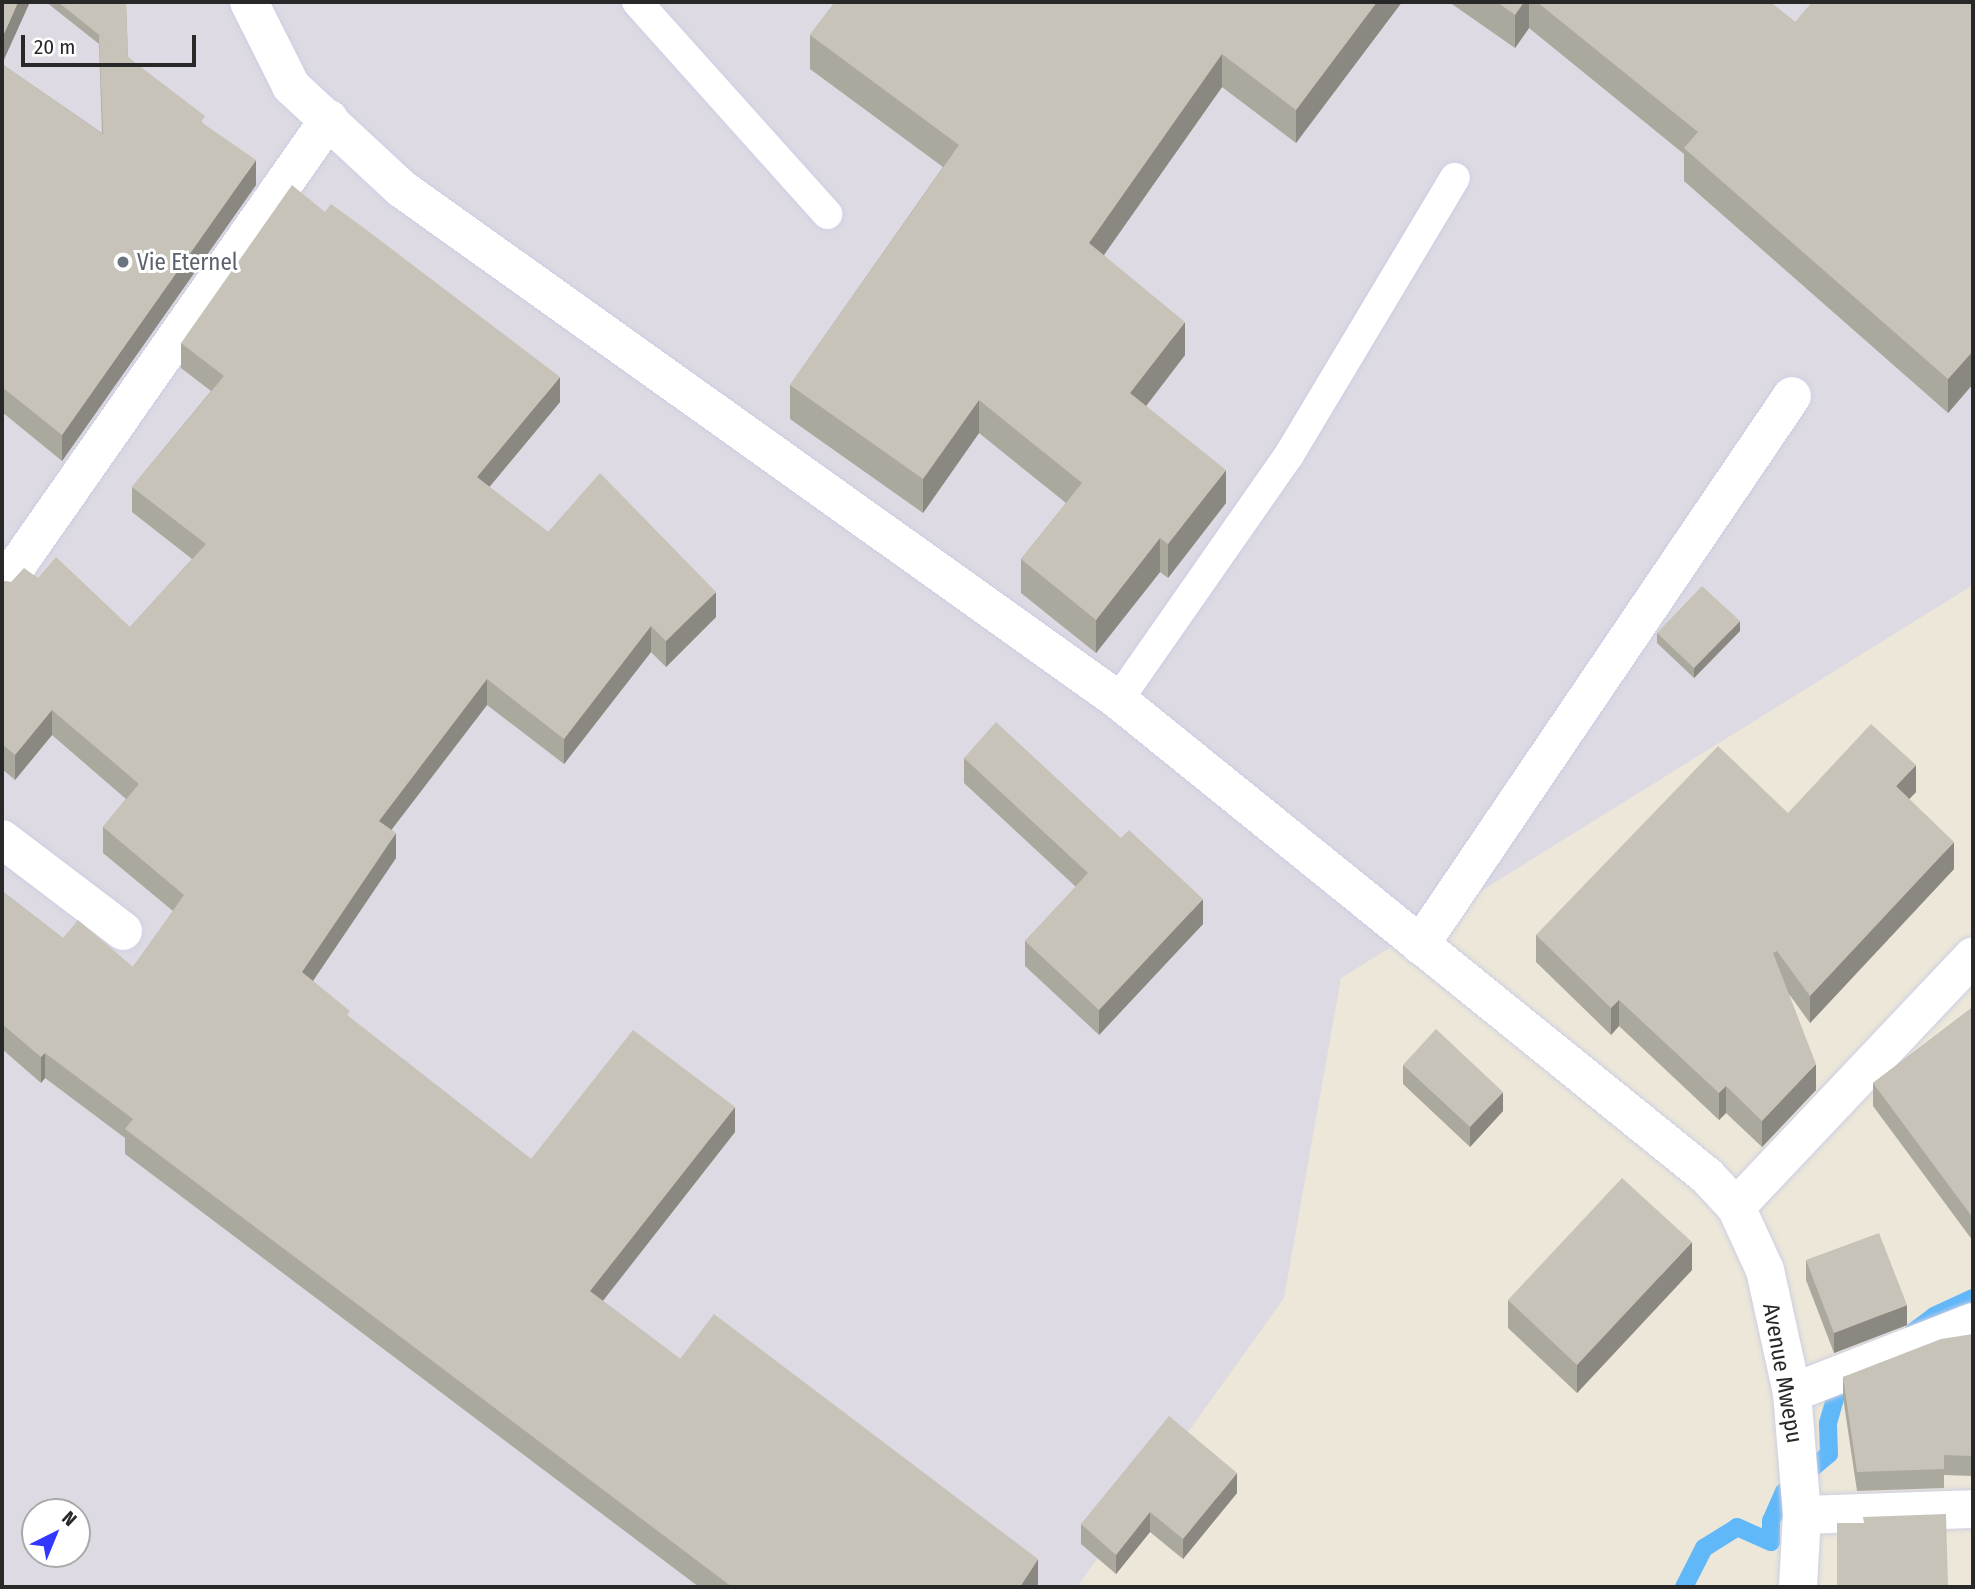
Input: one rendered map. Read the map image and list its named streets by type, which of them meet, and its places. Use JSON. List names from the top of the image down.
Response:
{
  "streets": {
    "street": ["Avenue Mwepu"]
  },
  "places": ["Vie Eternel"],
  "scale_bar": "20 m",
  "north": "top right"
}
